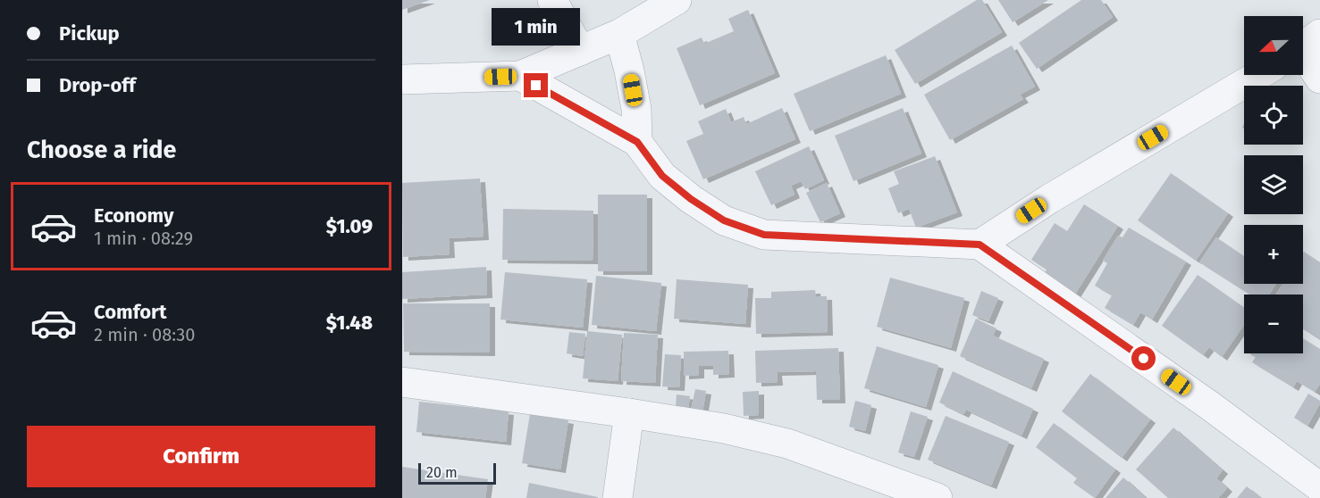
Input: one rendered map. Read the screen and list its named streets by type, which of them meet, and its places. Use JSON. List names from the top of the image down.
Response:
{
  "scale_bar": "20 m",
  "north": "left",
  "page": {
    "banner": ["Pickup", "Drop-off"],
    "bubble": "1 min",
    "map_buttons": ["+", "−"],
    "heading": "Choose a ride",
    "list": [
      {
        "name": "Economy",
        "note": "1 min · 08:29",
        "value": "$1.09"
      },
      {
        "name": "Comfort",
        "note": "2 min · 08:30",
        "value": "$1.48"
      }
    ],
    "buttons": "Confirm",
    "scale": "20 m"
  }
}
